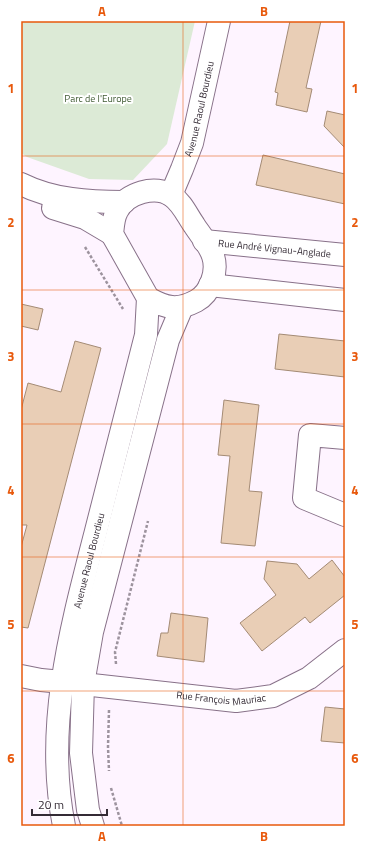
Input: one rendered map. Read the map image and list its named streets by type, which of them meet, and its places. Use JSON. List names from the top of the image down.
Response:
{
  "streets": {
    "street": ["Avenue Raoul Bourdieu", "Rue André Vignau-Anglade", "Rue François Mauriac"]
  },
  "crossings": [
    ["Avenue Raoul Bourdieu", "Rue André Vignau-Anglade"],
    ["Avenue Raoul Bourdieu", "Rue François Mauriac"]
  ],
  "parks": ["Parc de l'Europe"],
  "scale_bar": "20 m",
  "grid": {
    "columns": ["A", "B"],
    "rows": [
      "1",
      "2",
      "3",
      "4",
      "5",
      "6"
    ]
  }
}
